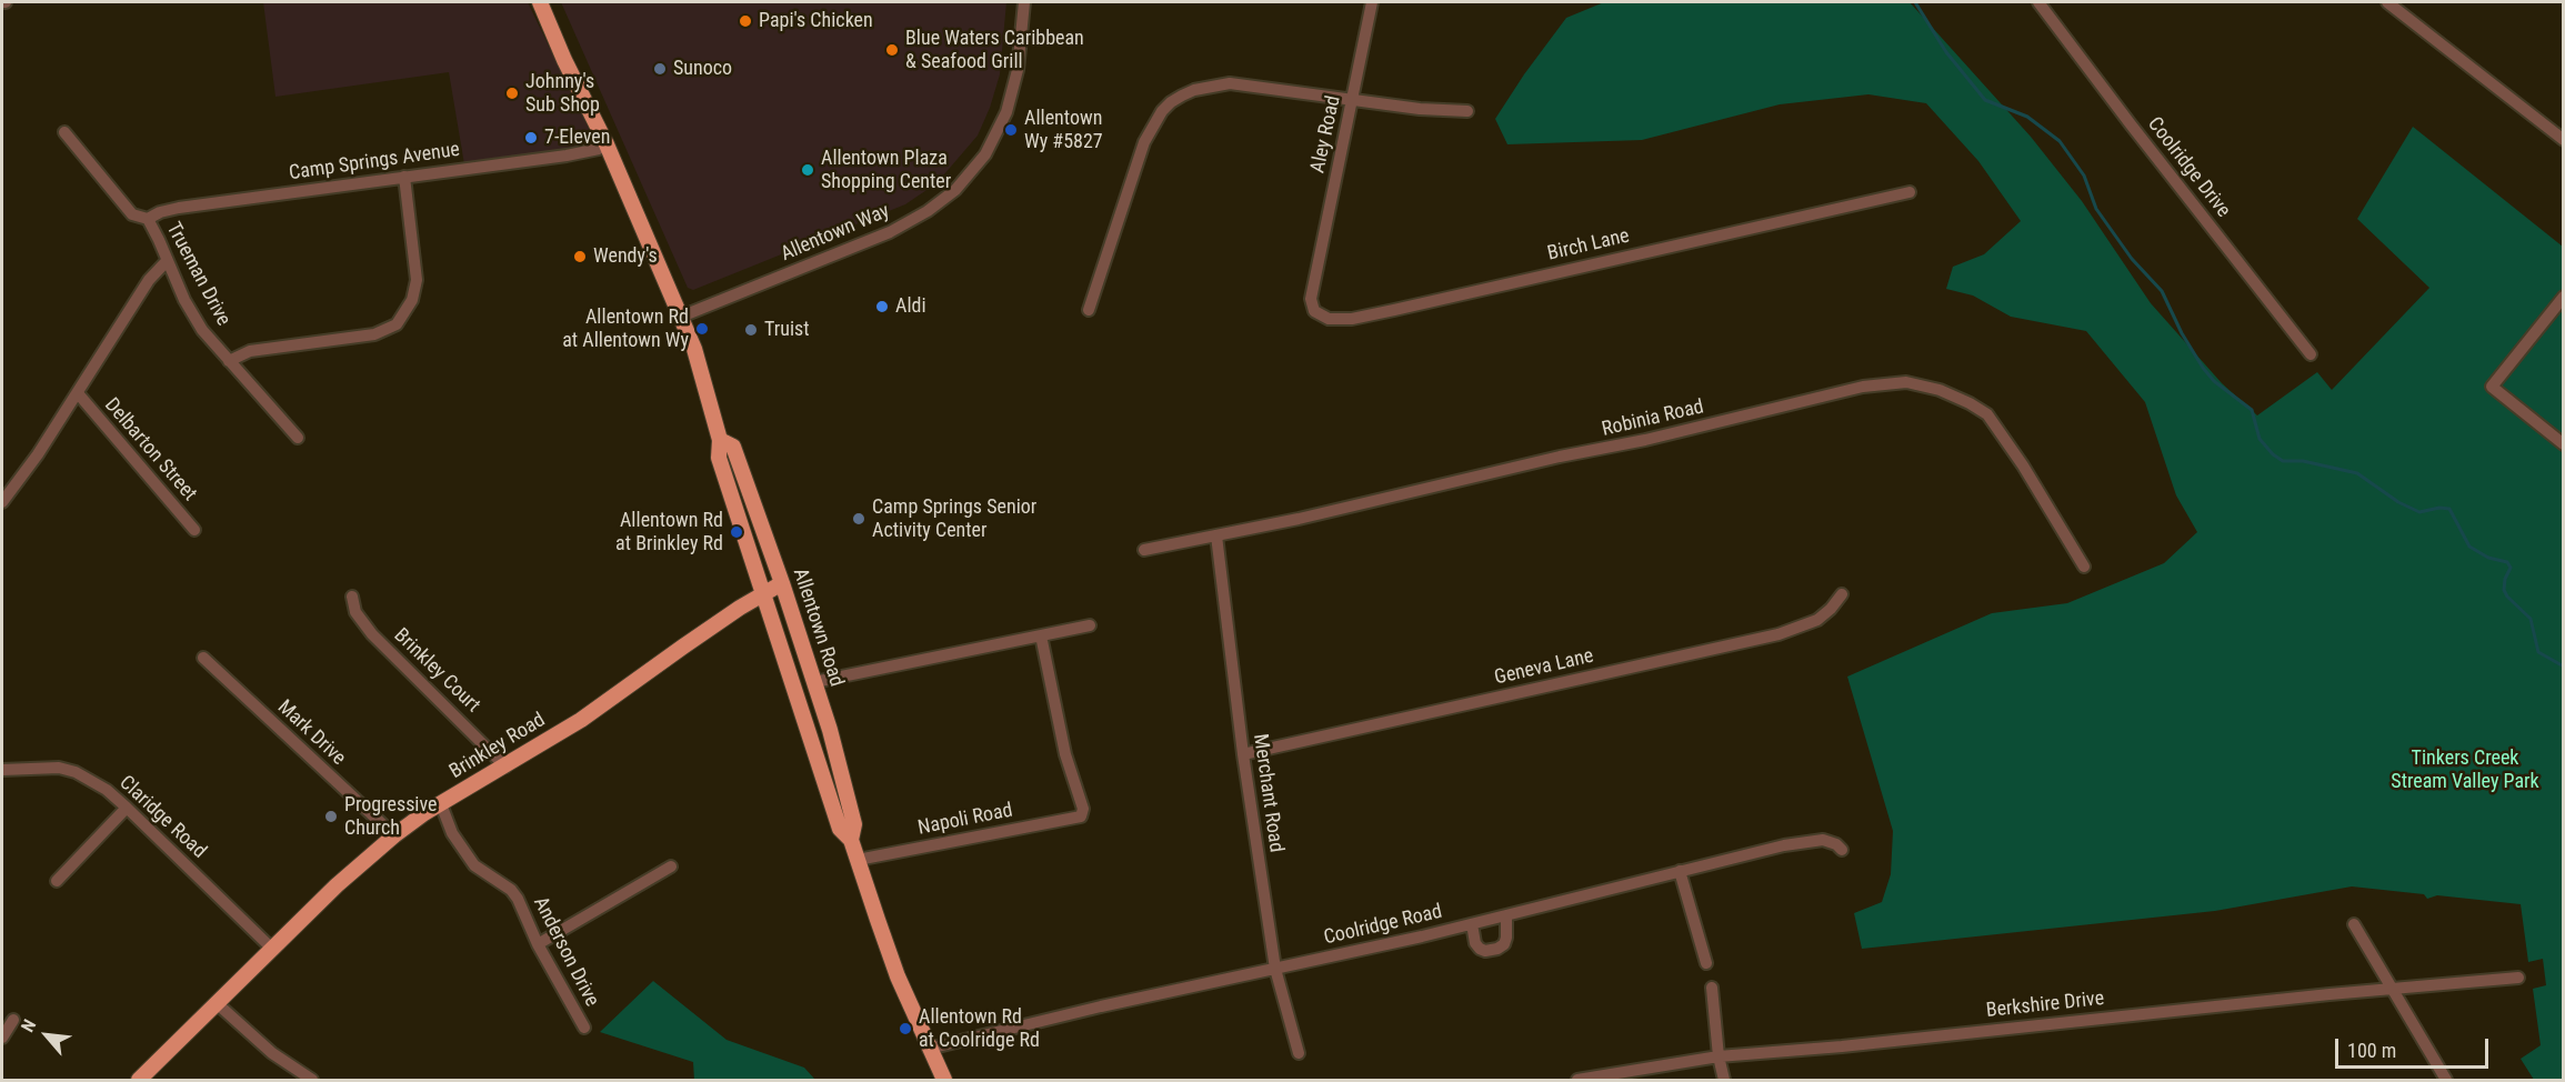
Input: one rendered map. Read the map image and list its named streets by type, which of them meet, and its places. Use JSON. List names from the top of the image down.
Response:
{
  "streets": {
    "main road": ["Allentown Road", "Brinkley Road"],
    "street": [
      "Aley Road",
      "Camp Springs Avenue",
      "Coolridge Drive",
      "Allentown Way",
      "Birch Lane",
      "Trueman Drive",
      "Robinia Road",
      "Delbarton Street",
      "Geneva Lane",
      "Brinkley Court",
      "Mark Drive",
      "Merchant Road",
      "Claridge Road",
      "Napoli Road",
      "Coolridge Road",
      "Anderson Drive",
      "Berkshire Drive"
    ]
  },
  "crossings": [
    ["Aley Road", "Birch Lane"],
    ["Camp Springs Avenue", "Trueman Drive"],
    ["Camp Springs Avenue", "Allentown Road"],
    ["Allentown Way", "Allentown Road"],
    ["Robinia Road", "Merchant Road"],
    ["Allentown Road", "Brinkley Road"],
    ["Allentown Road", "Napoli Road"],
    ["Allentown Road", "Coolridge Road"],
    ["Geneva Lane", "Merchant Road"],
    ["Brinkley Court", "Brinkley Road"],
    ["Mark Drive", "Brinkley Road"],
    ["Brinkley Road", "Claridge Road"],
    ["Brinkley Road", "Anderson Drive"],
    ["Merchant Road", "Coolridge Road"]
  ],
  "parks": ["Tinkers Creek Stream Valley Park"],
  "places": [
    "Papi's Chicken",
    "Blue Waters Caribbean & Seafood Grill",
    "Sunoco",
    "Johnny's Sub Shop",
    "Allentown Wy #5827",
    "7-Eleven",
    "Allentown Plaza Shopping Center",
    "Wendy's",
    "Aldi",
    "Allentown Rd at Allentown Wy",
    "Truist",
    "Camp Springs Senior Activity Center",
    "Allentown Rd at Brinkley Rd",
    "Progressive Church",
    "Allentown Rd at Coolridge Rd"
  ],
  "scale_bar": "100 m",
  "north": "top left"
}
